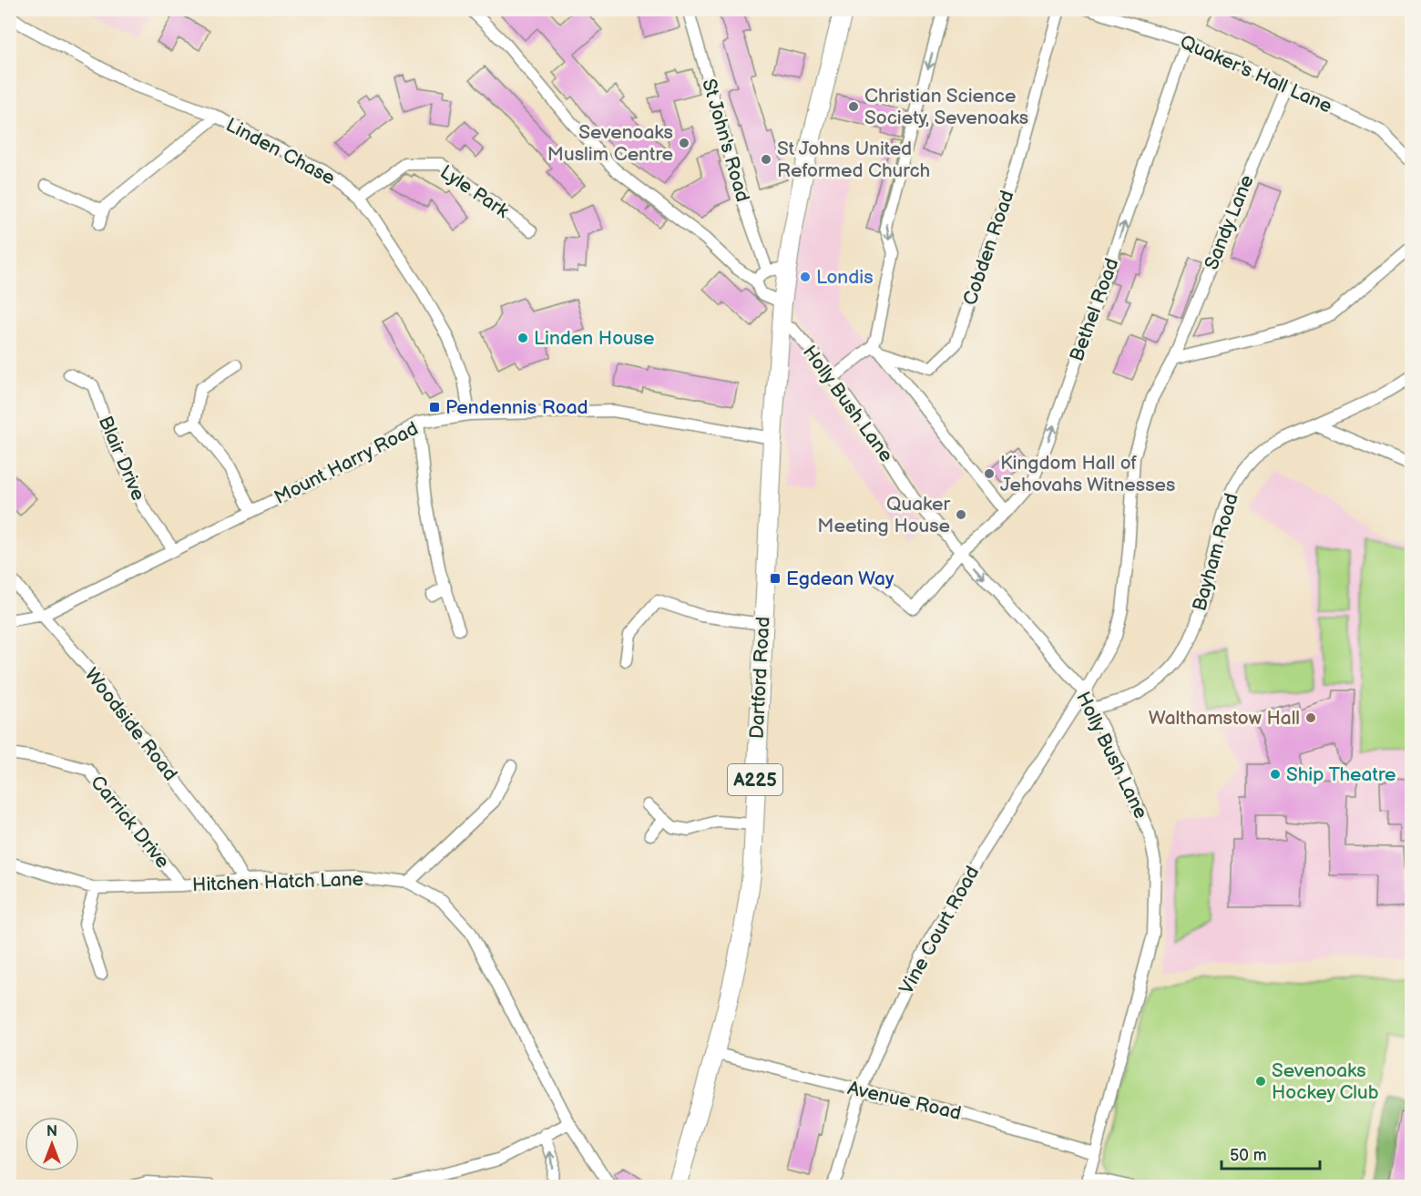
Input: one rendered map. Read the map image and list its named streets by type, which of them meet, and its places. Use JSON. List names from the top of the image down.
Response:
{
  "streets": {
    "main road": ["Dartford Road", "A225"],
    "street": [
      "Quaker's Hall Lane",
      "St John's Road",
      "Linden Chase",
      "Lyle Park",
      "Sandy Lane",
      "Cobden Road",
      "Bethel Road",
      "Holly Bush Lane",
      "Blair Drive",
      "Mount Harry Road",
      "Bayham Road",
      "Woodside Road",
      "Carrick Drive",
      "Hitchen Hatch Lane",
      "Vine Court Road",
      "Avenue Road"
    ]
  },
  "crossings": [
    ["Quaker's Hall Lane", "Sandy Lane"],
    ["Quaker's Hall Lane", "Bethel Road"],
    ["Linden Chase", "Lyle Park"],
    ["Linden Chase", "Mount Harry Road"],
    ["Sandy Lane", "Holly Bush Lane"],
    ["Sandy Lane", "Vine Court Road"],
    ["Bethel Road", "Holly Bush Lane"],
    ["Holly Bush Lane", "Bayham Road"],
    ["Holly Bush Lane", "Dartford Road"],
    ["Holly Bush Lane", "A225"],
    ["Holly Bush Lane", "Vine Court Road"],
    ["Holly Bush Lane", "Avenue Road"],
    ["Blair Drive", "Mount Harry Road"],
    ["Mount Harry Road", "Dartford Road"],
    ["Mount Harry Road", "Woodside Road"],
    ["Dartford Road", "A225"],
    ["Dartford Road", "Avenue Road"],
    ["Woodside Road", "Hitchen Hatch Lane"],
    ["Carrick Drive", "Hitchen Hatch Lane"],
    ["Vine Court Road", "Avenue Road"]
  ],
  "one_way": ["Bethel Road"],
  "places": {
    "other": [
      "Christian Science Society, Sevenoaks",
      "Sevenoaks Muslim Centre",
      "St Johns United Reformed Church",
      "Londis",
      "Linden House",
      "Kingdom Hall of Jehovahs Witnesses",
      "Quaker Meeting House",
      "Walthamstow Hall",
      "Ship Theatre",
      "Sevenoaks Hockey Club"
    ],
    "transit": ["Pendennis Road", "Egdean Way"]
  },
  "scale_bar": "50 m",
  "north": "top"
}
